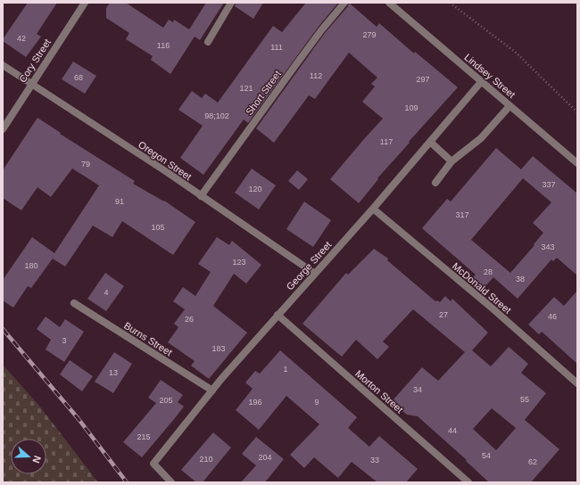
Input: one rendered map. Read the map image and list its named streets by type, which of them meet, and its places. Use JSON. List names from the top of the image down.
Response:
{
  "streets": {
    "street": [
      "Cory Street",
      "Lindsey Street",
      "Short Street",
      "Oregon Street",
      "George Street",
      "McDonald Street",
      "Burns Street",
      "Morton Street"
    ]
  },
  "crossings": [
    ["Cory Street", "Oregon Street"],
    ["Lindsey Street", "George Street"],
    ["Short Street", "Oregon Street"],
    ["Oregon Street", "George Street"],
    ["George Street", "McDonald Street"],
    ["George Street", "Burns Street"],
    ["George Street", "Morton Street"]
  ],
  "house_numbers": [
    "279",
    "42",
    "116",
    "111",
    "112",
    "68",
    "297",
    "121",
    "109",
    "98;102",
    "117",
    "79",
    "337",
    "120",
    "91",
    "317",
    "105",
    "343",
    "123",
    "180",
    "28",
    "38",
    "4",
    "27",
    "46",
    "26",
    "3",
    "183",
    "1",
    "13",
    "34",
    "55",
    "205",
    "196",
    "9",
    "44",
    "215",
    "54",
    "204",
    "210",
    "33",
    "62"
  ],
  "north": "right"
}
